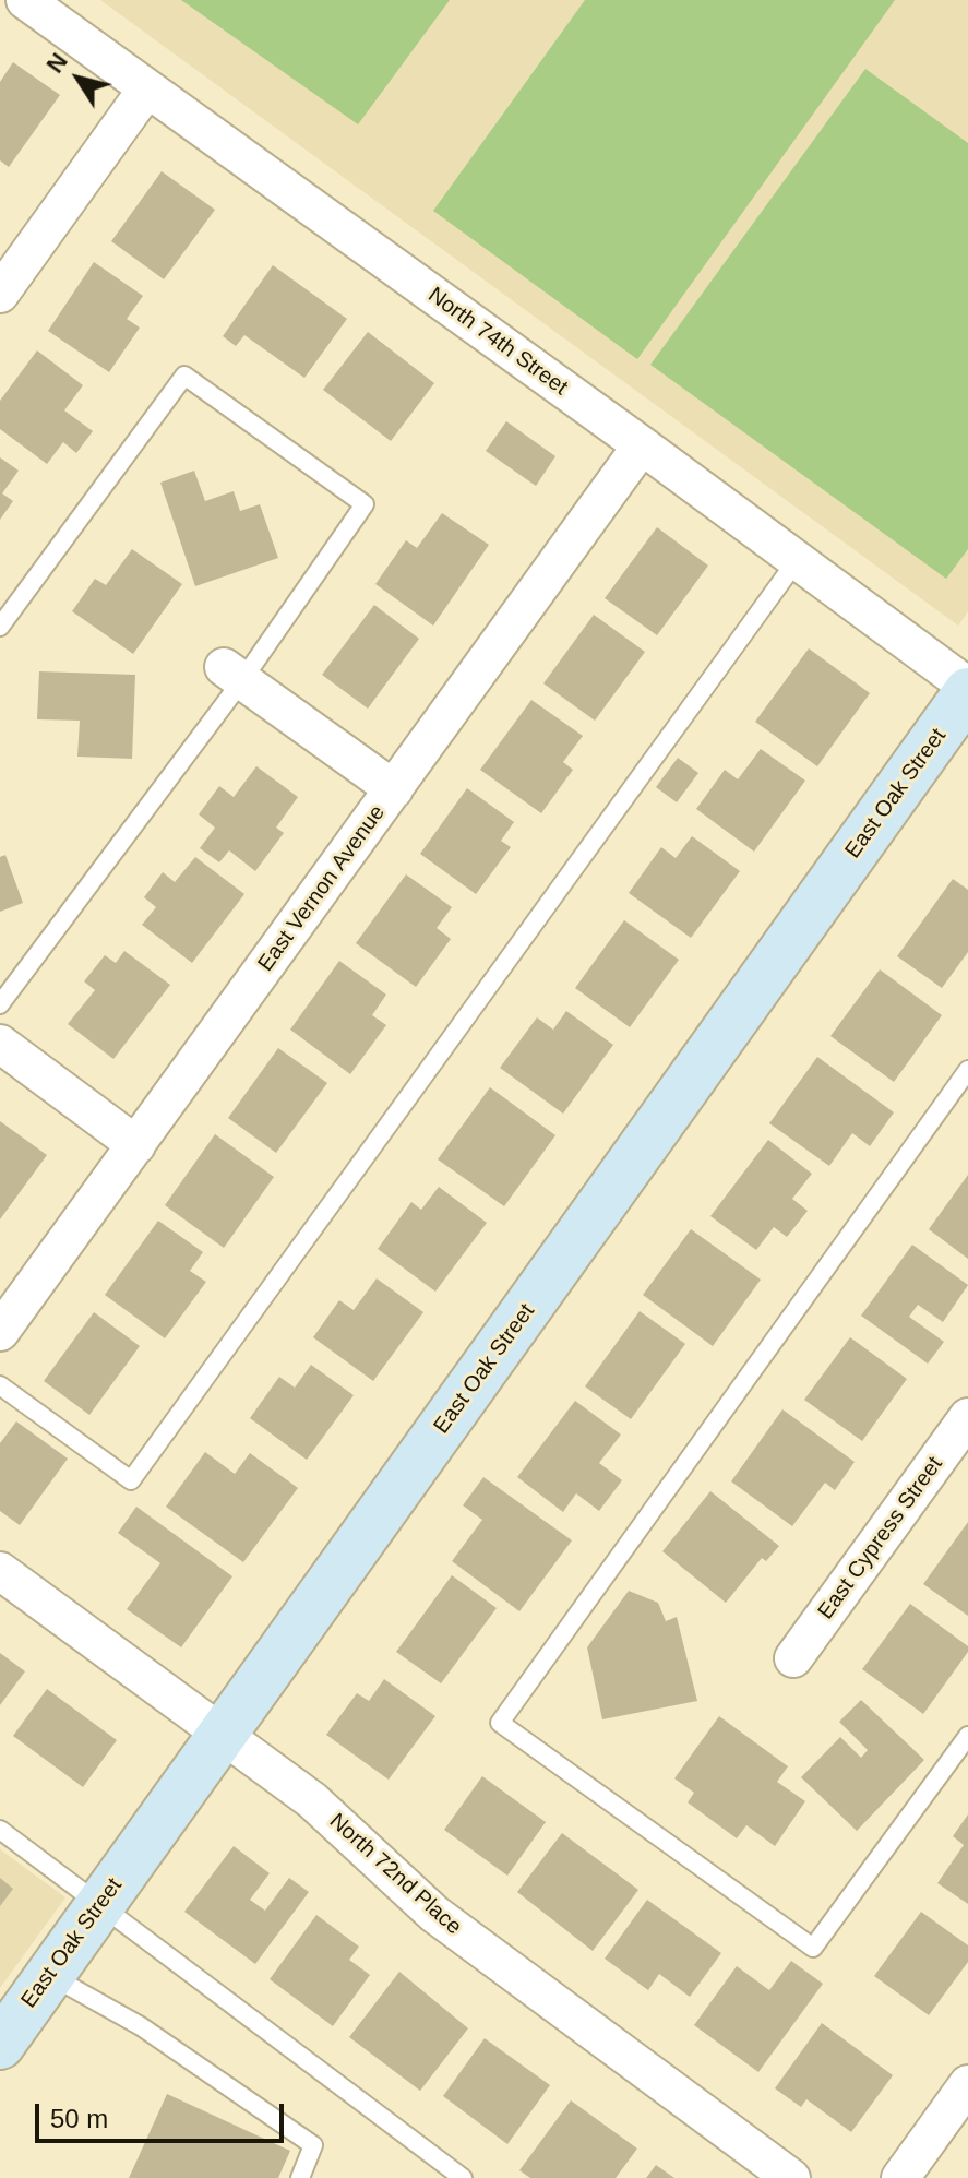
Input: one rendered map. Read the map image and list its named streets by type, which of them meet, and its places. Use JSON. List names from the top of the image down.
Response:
{
  "streets": {
    "street": [
      "North 74th Street",
      "East Oak Street",
      "East Vernon Avenue",
      "East Cypress Street",
      "North 72nd Place"
    ]
  },
  "crossings": [
    ["North 74th Street", "East Oak Street"],
    ["North 74th Street", "East Vernon Avenue"],
    ["East Oak Street", "North 72nd Place"]
  ],
  "scale_bar": "50 m",
  "north": "top left"
}
